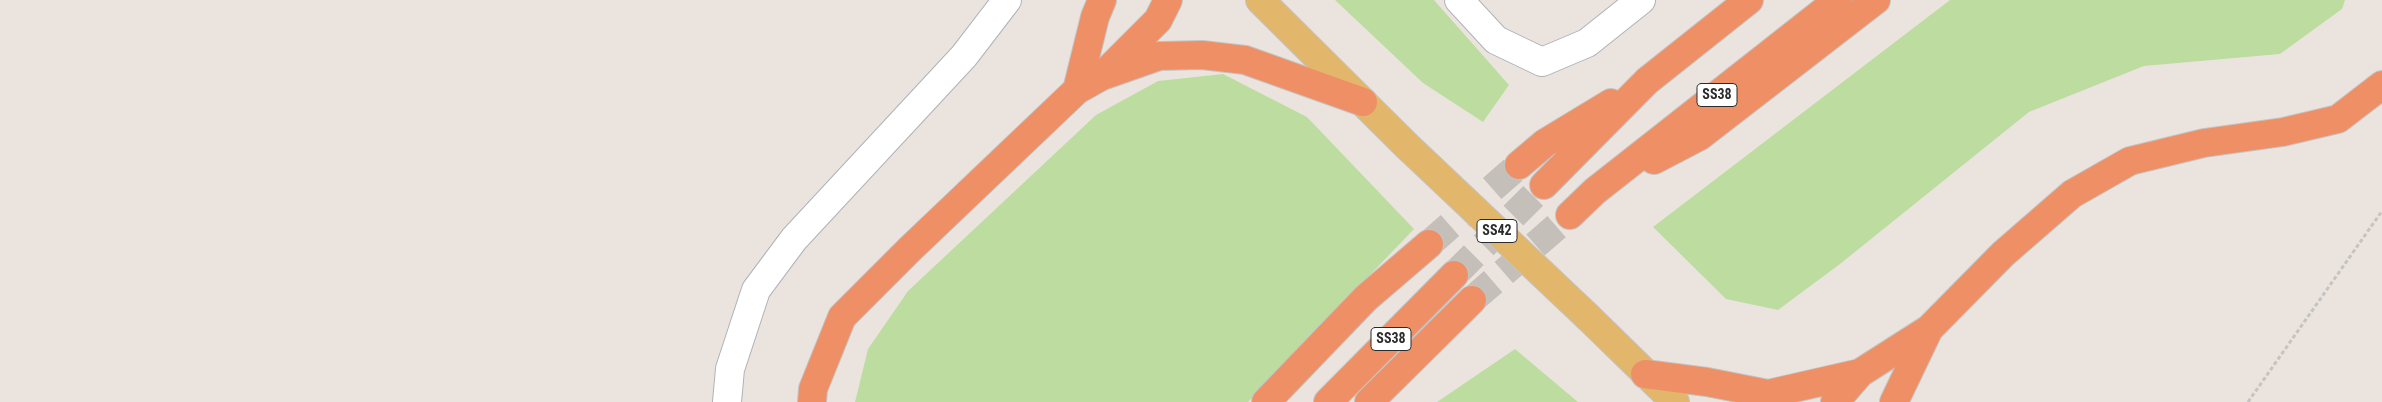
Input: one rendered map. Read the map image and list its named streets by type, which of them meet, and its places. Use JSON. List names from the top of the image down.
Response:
{
  "streets": {
    "highway": ["SS38"],
    "main road": ["SS42"]
  }
}
